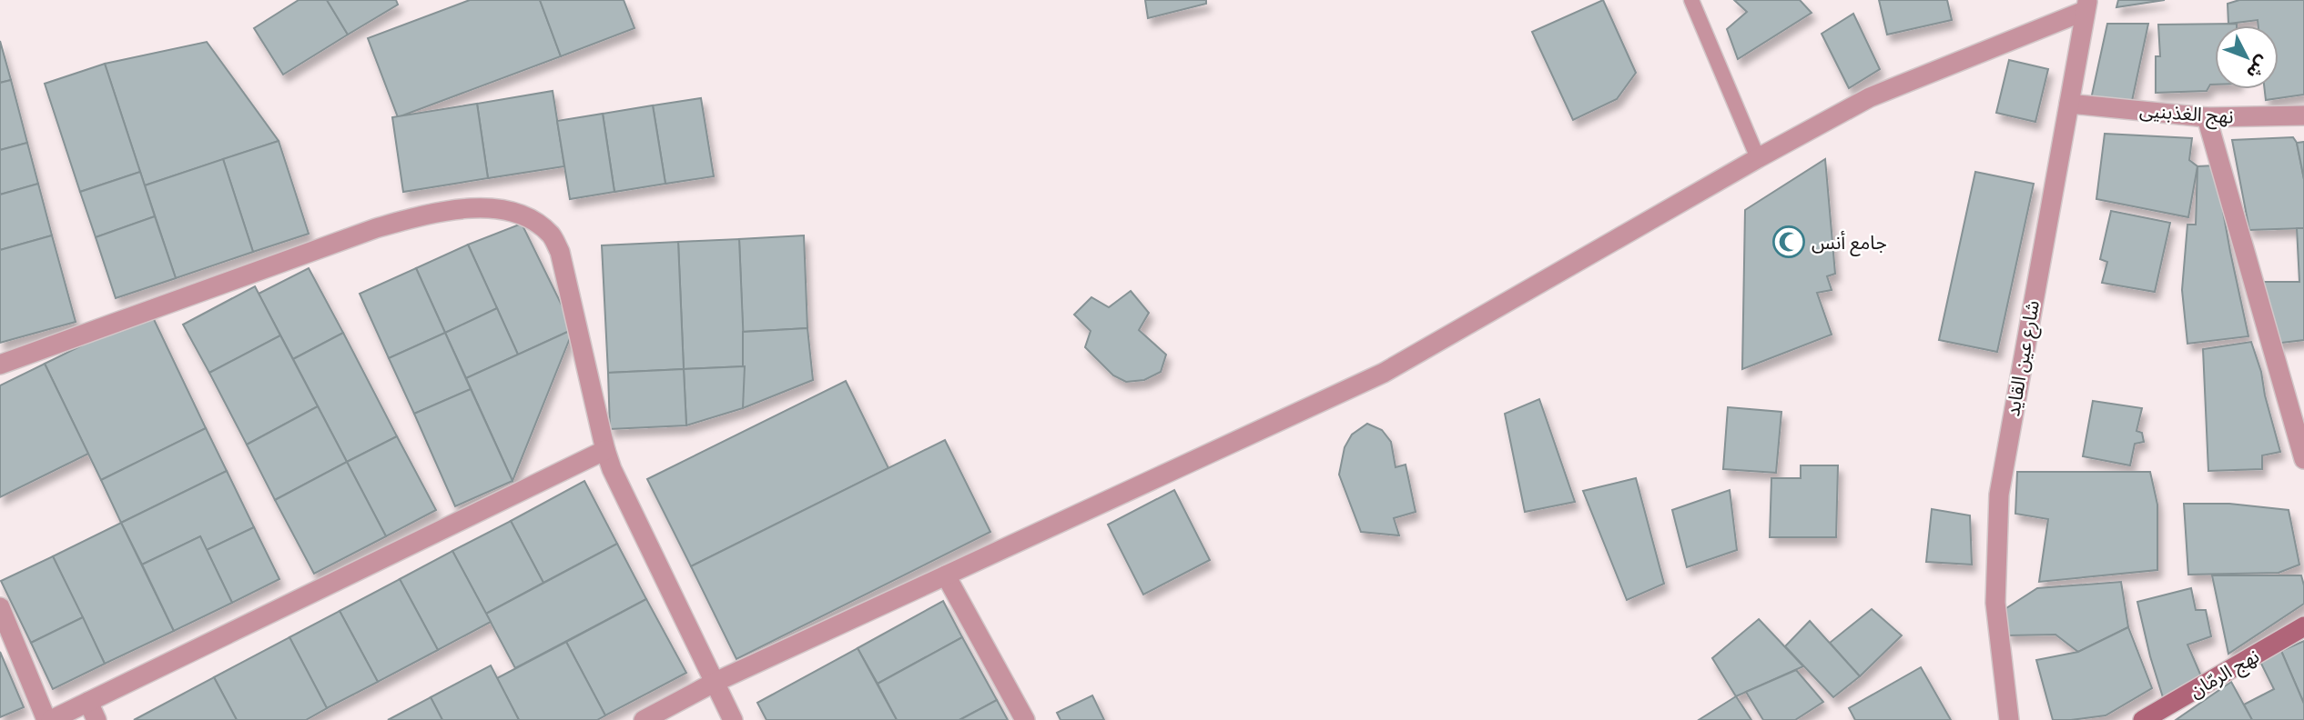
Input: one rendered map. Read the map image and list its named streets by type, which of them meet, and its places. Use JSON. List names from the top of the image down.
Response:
{
  "streets": {
    "street": ["نهج الغذبنيى", "شارع عين القايد", "نهج الرمّان"]
  },
  "crossings": [
    ["نهج الغذبنيى", "شارع عين القايد"]
  ],
  "places": {
    "mosque": ["جامع أنس"]
  },
  "north": "bottom right"
}
